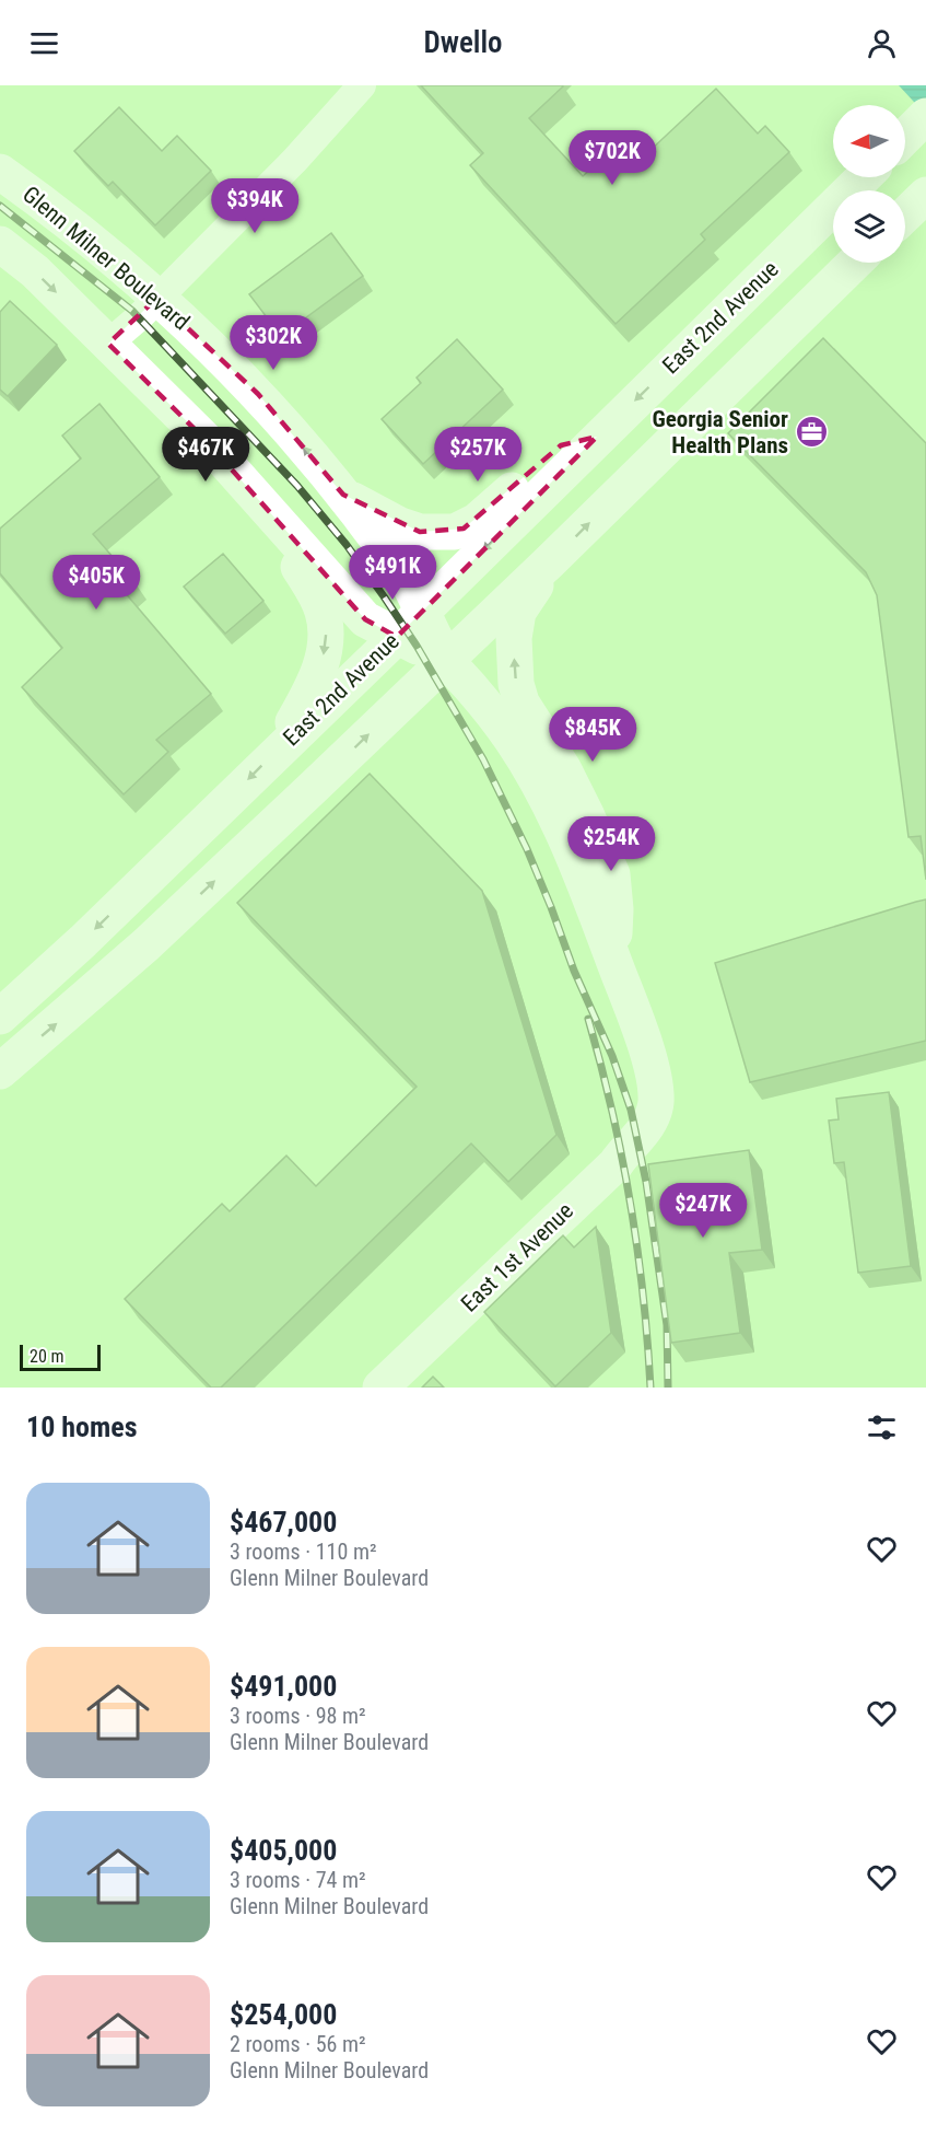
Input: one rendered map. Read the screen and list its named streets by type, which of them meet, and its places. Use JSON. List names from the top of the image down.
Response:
{
  "streets": {
    "main road": ["Glenn Milner Boulevard", "East 2nd Avenue", "East 1st Avenue"]
  },
  "crossings": [
    ["Glenn Milner Boulevard", "East 2nd Avenue"],
    ["Glenn Milner Boulevard", "East 1st Avenue"]
  ],
  "places": {
    "office": ["Georgia Senior Health Plans"]
  },
  "scale_bar": "20 m",
  "north": "left",
  "page": {
    "header": "Dwello",
    "price": [
      "$702K",
      "$394K",
      "$302K",
      "$467K",
      "$257K",
      "$491K",
      "$405K",
      "$845K",
      "$254K",
      "$247K"
    ],
    "scale": "20 m",
    "heading": "10 homes",
    "list": [
      {
        "name": "$467,000",
        "note": "3 rooms · 110 m² · Glenn Milner Boulevard"
      },
      {
        "name": "$491,000",
        "note": "3 rooms · 98 m² · Glenn Milner Boulevard"
      },
      {
        "name": "$405,000",
        "note": "3 rooms · 74 m² · Glenn Milner Boulevard"
      },
      {
        "name": "$254,000",
        "note": "2 rooms · 56 m² · Glenn Milner Boulevard"
      }
    ]
  }
}
